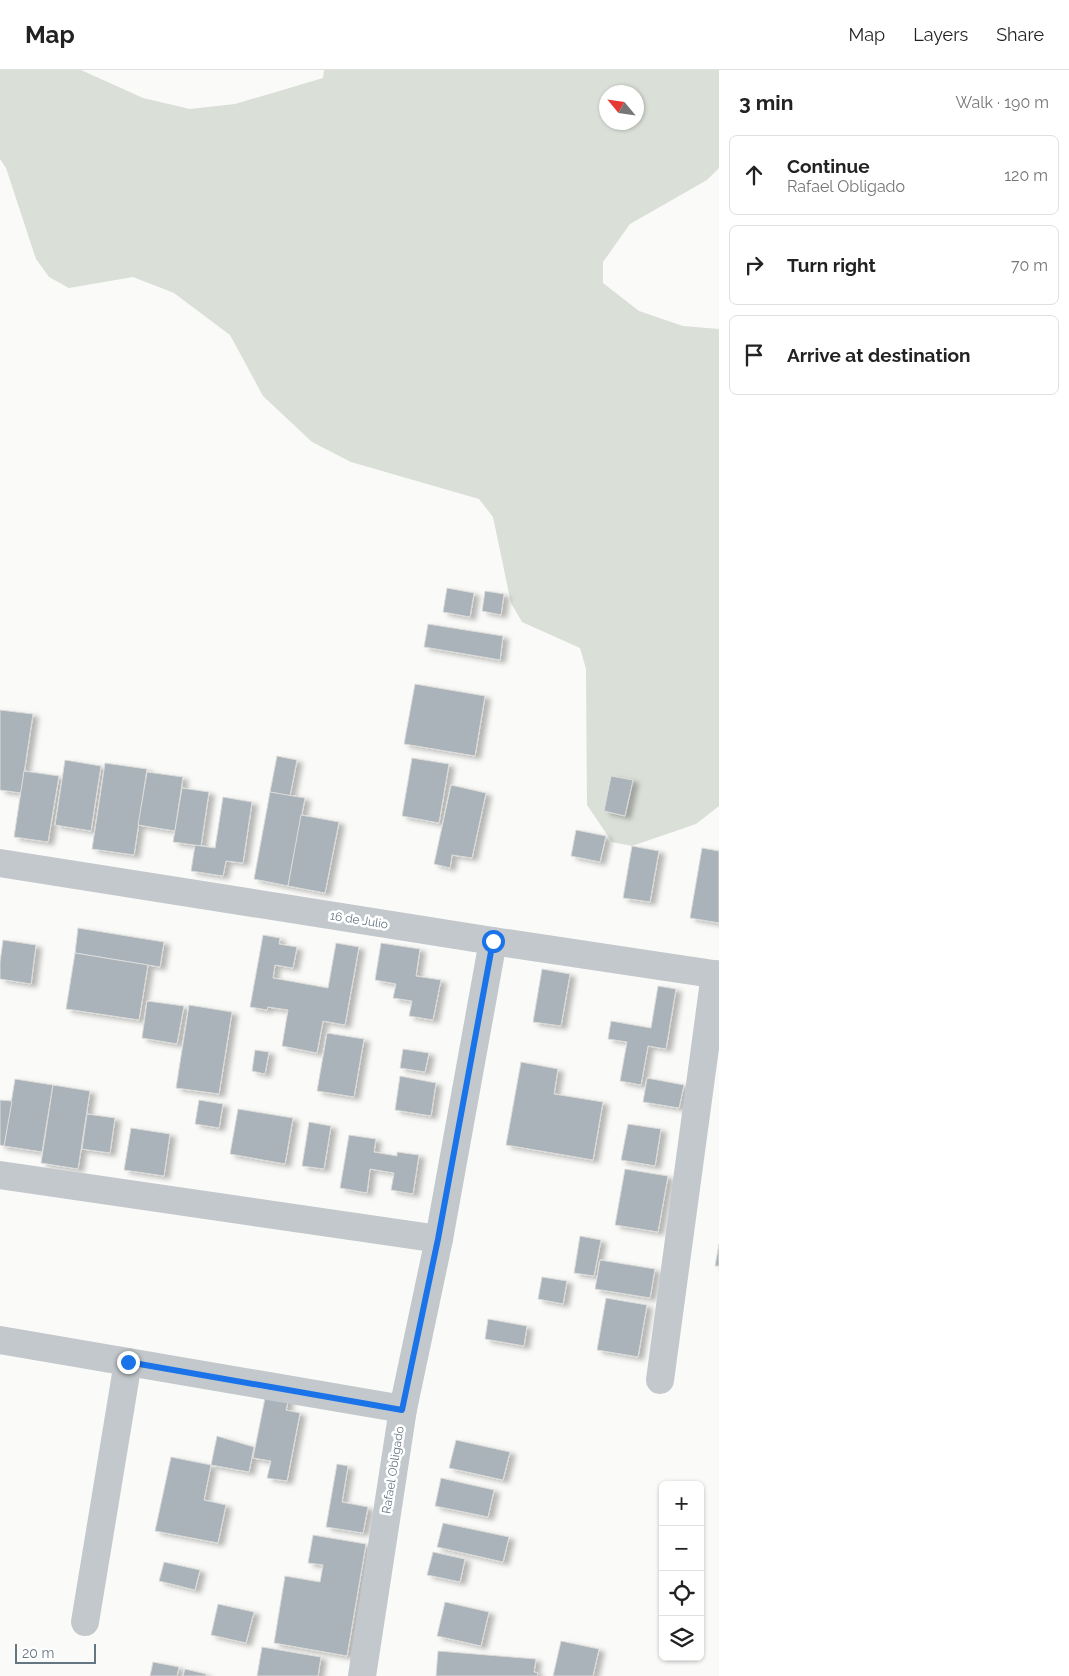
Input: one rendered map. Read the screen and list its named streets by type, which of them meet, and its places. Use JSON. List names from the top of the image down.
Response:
{
  "streets": {
    "street": ["16 de Julio", "Rafael Obligado"]
  },
  "crossings": [
    ["16 de Julio", "Rafael Obligado"]
  ],
  "scale_bar": "20 m",
  "north": "top left",
  "page": {
    "header": "Map",
    "nav": ["Map", "Layers", "Share"],
    "heading": ["3 min", "Walk · 190 m"],
    "list": [
      ["Continue", "Rafael Obligado", "120 m"],
      ["Turn right", "70 m"],
      "Arrive at destination"
    ],
    "map_buttons": ["+", "−"],
    "scale": "20 m"
  }
}
